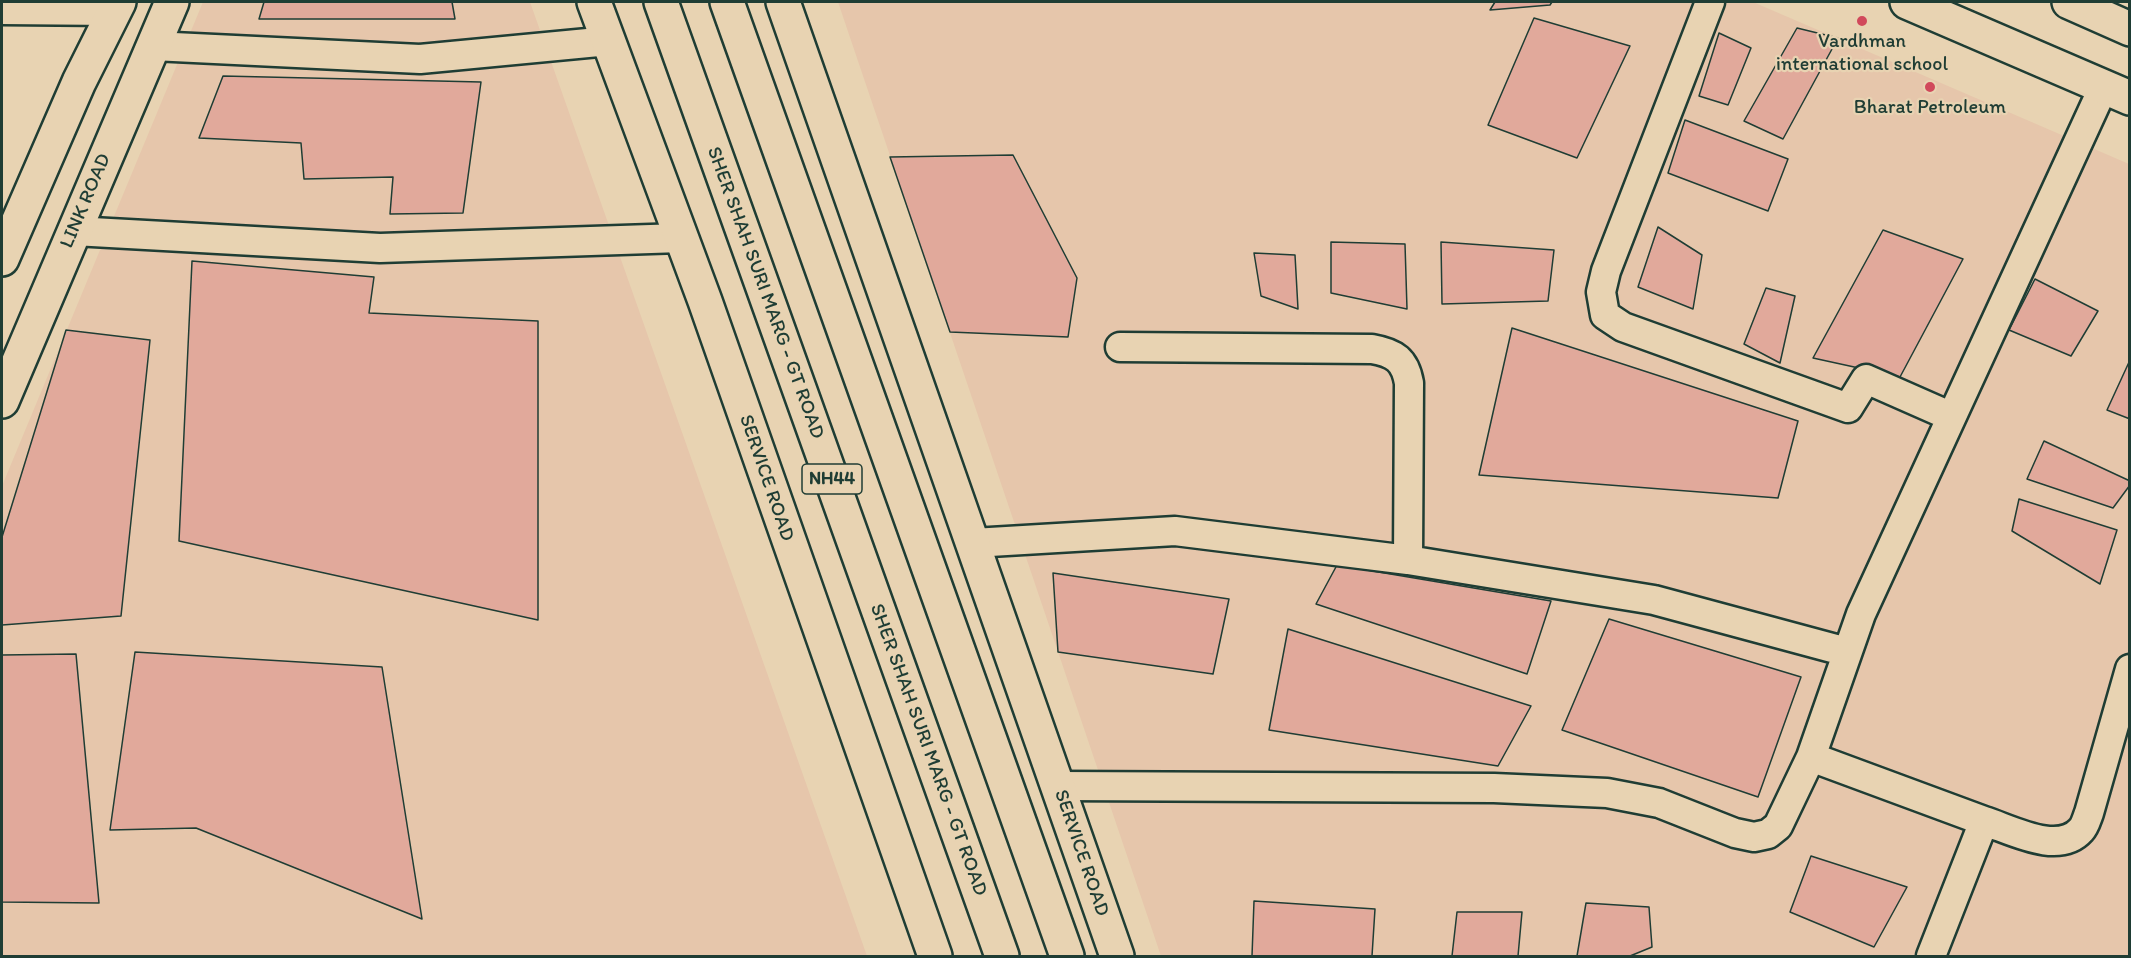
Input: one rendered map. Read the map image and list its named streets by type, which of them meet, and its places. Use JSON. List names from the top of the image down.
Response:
{
  "streets": {
    "main road": [
      "LINK ROAD",
      "SHER SHAH SURI MARG - GT ROAD",
      "SERVICE ROAD",
      "NH44"
    ]
  },
  "places": ["Vardhman international school", "Bharat Petroleum"]
}
